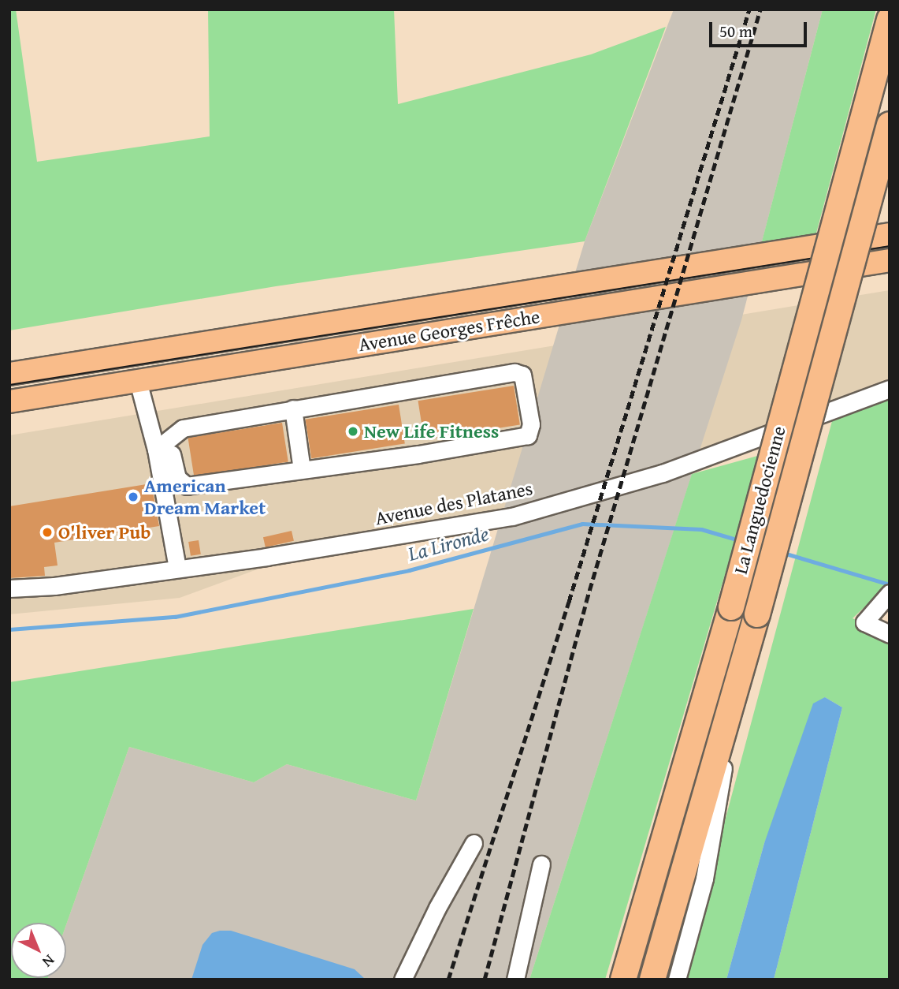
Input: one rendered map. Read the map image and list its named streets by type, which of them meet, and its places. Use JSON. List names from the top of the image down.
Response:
{
  "streets": {
    "highway": ["La Languedocienne"],
    "main road": ["Avenue Georges Frêche"],
    "street": ["Avenue des Platanes"]
  },
  "water": ["La Lironde"],
  "places": ["New Life Fitness", "American Dream Market", "O'liver Pub"],
  "scale_bar": "50 m",
  "north": "bottom right"
}
